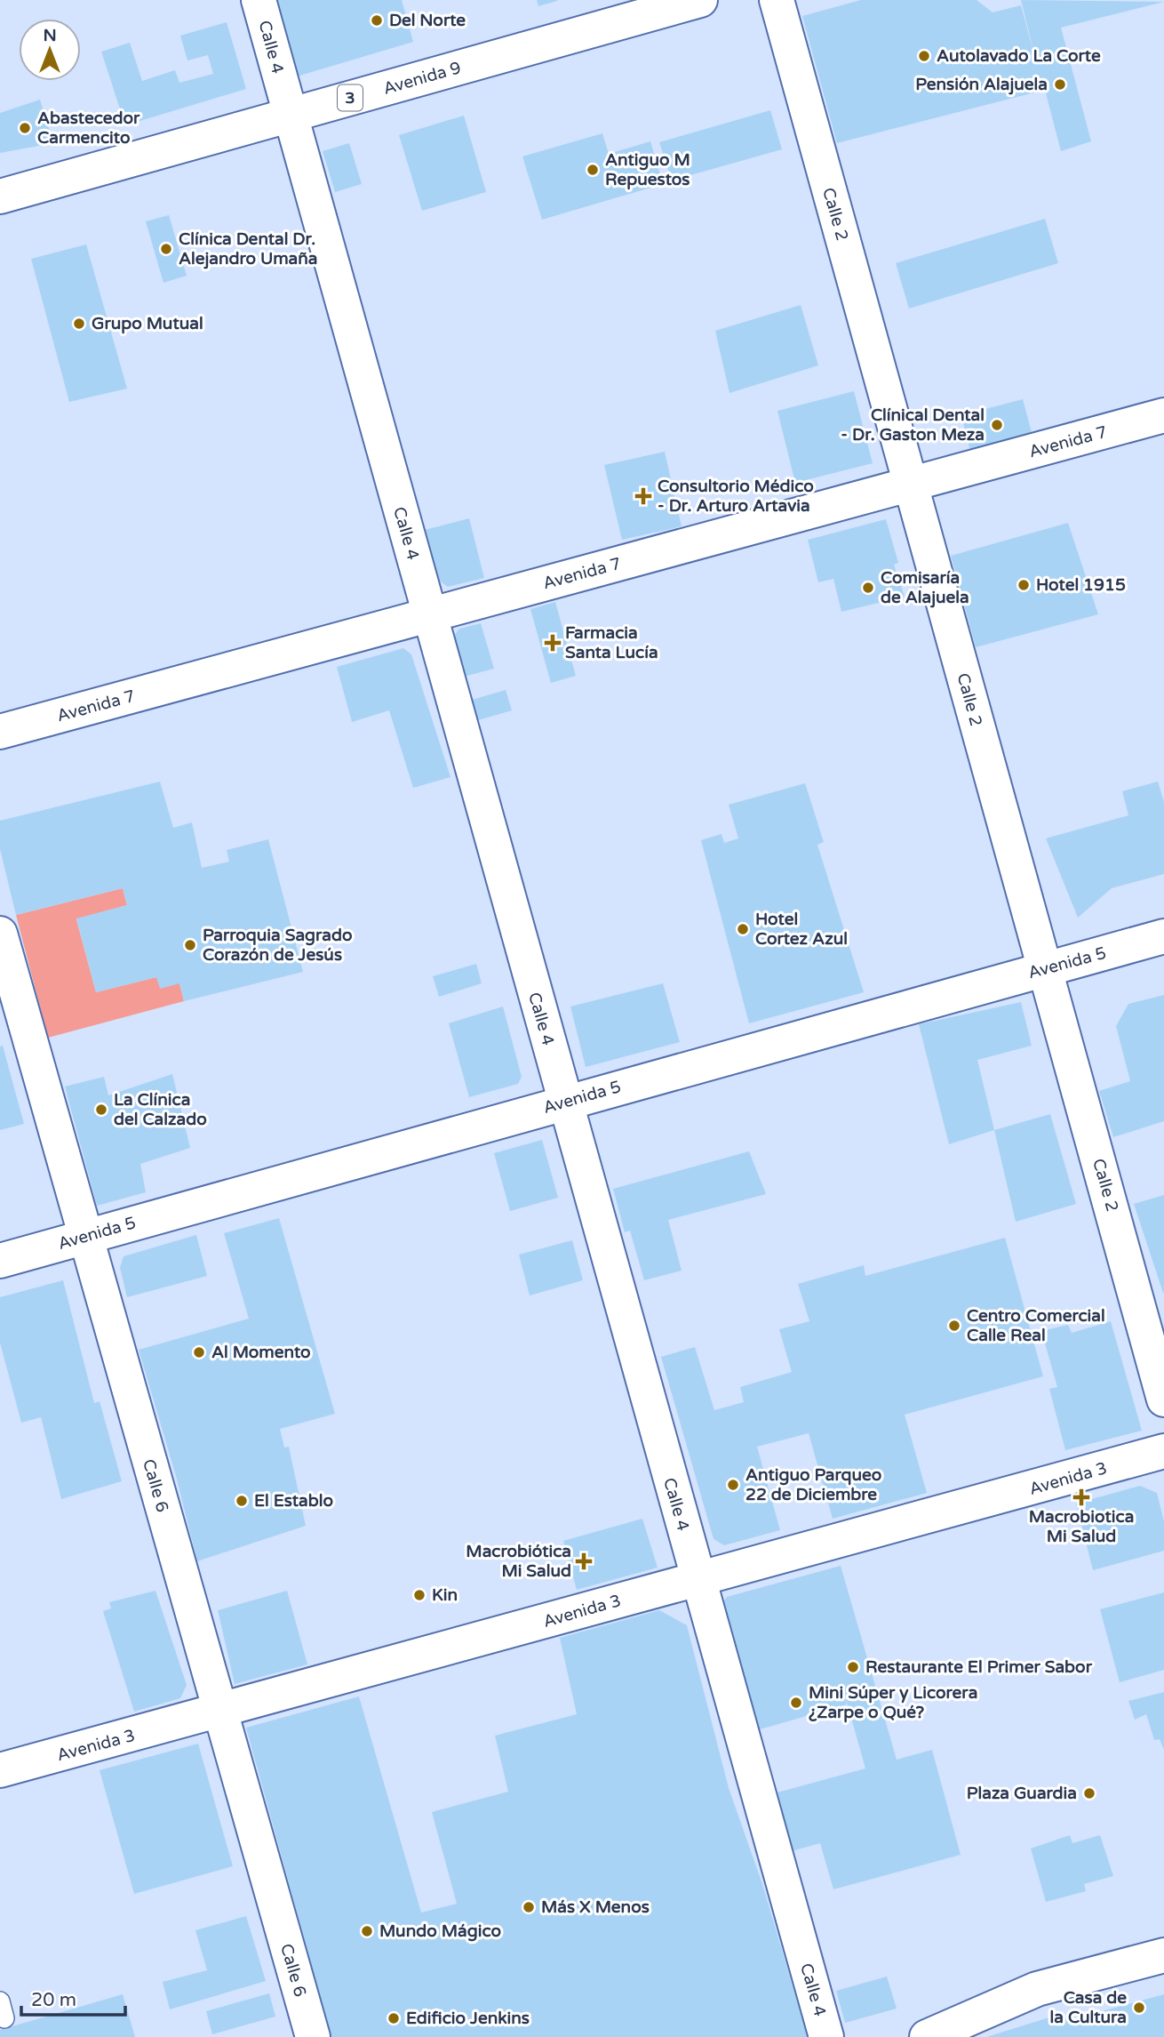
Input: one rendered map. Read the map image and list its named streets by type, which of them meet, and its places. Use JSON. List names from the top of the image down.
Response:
{
  "streets": {
    "street": [
      "Calle 4",
      "Avenida 9",
      "3",
      "Calle 2",
      "Avenida 7",
      "Avenida 5",
      "Avenida 3",
      "Calle 6"
    ]
  },
  "crossings": [
    ["Calle 4", "Avenida 9"],
    ["Calle 4", "Avenida 7"],
    ["Calle 4", "Avenida 5"],
    ["Calle 4", "Avenida 3"],
    ["Calle 2", "Avenida 7"],
    ["Calle 2", "Avenida 5"],
    ["Avenida 5", "Calle 6"],
    ["Avenida 3", "Calle 6"]
  ],
  "places": {
    "other": [
      "Del Norte",
      "Autolavado La Corte",
      "Pensión Alajuela",
      "Abastecedor Carmencito",
      "Antiguo M Repuestos",
      "Clínica Dental Dr. Alejandro Umaña",
      "Grupo Mutual",
      "Clínical Dental - Dr. Gaston Meza",
      "Hotel 1915",
      "Comisaría de Alajuela",
      "Hotel Cortez Azul",
      "Parroquia Sagrado Corazón de Jesús",
      "La Clínica del Calzado",
      "Centro Comercial Calle Real",
      "Al Momento",
      "Antiguo Parqueo 22 de Diciembre",
      "El Establo",
      "Kin",
      "Restaurante El Primer Sabor",
      "Mini Súper y Licorera ¿Zarpe o Qué?",
      "Plaza Guardia",
      "Más X Menos",
      "Mundo Mágico",
      "Casa de la Cultura",
      "Edificio Jenkins"
    ],
    "health": [
      "Consultorio Médico - Dr. Arturo Artavia",
      "Farmacia Santa Lucía",
      "Macrobiotica Mi Salud",
      "Macrobiótica Mi Salud"
    ]
  },
  "scale_bar": "20 m",
  "north": "top"
}
